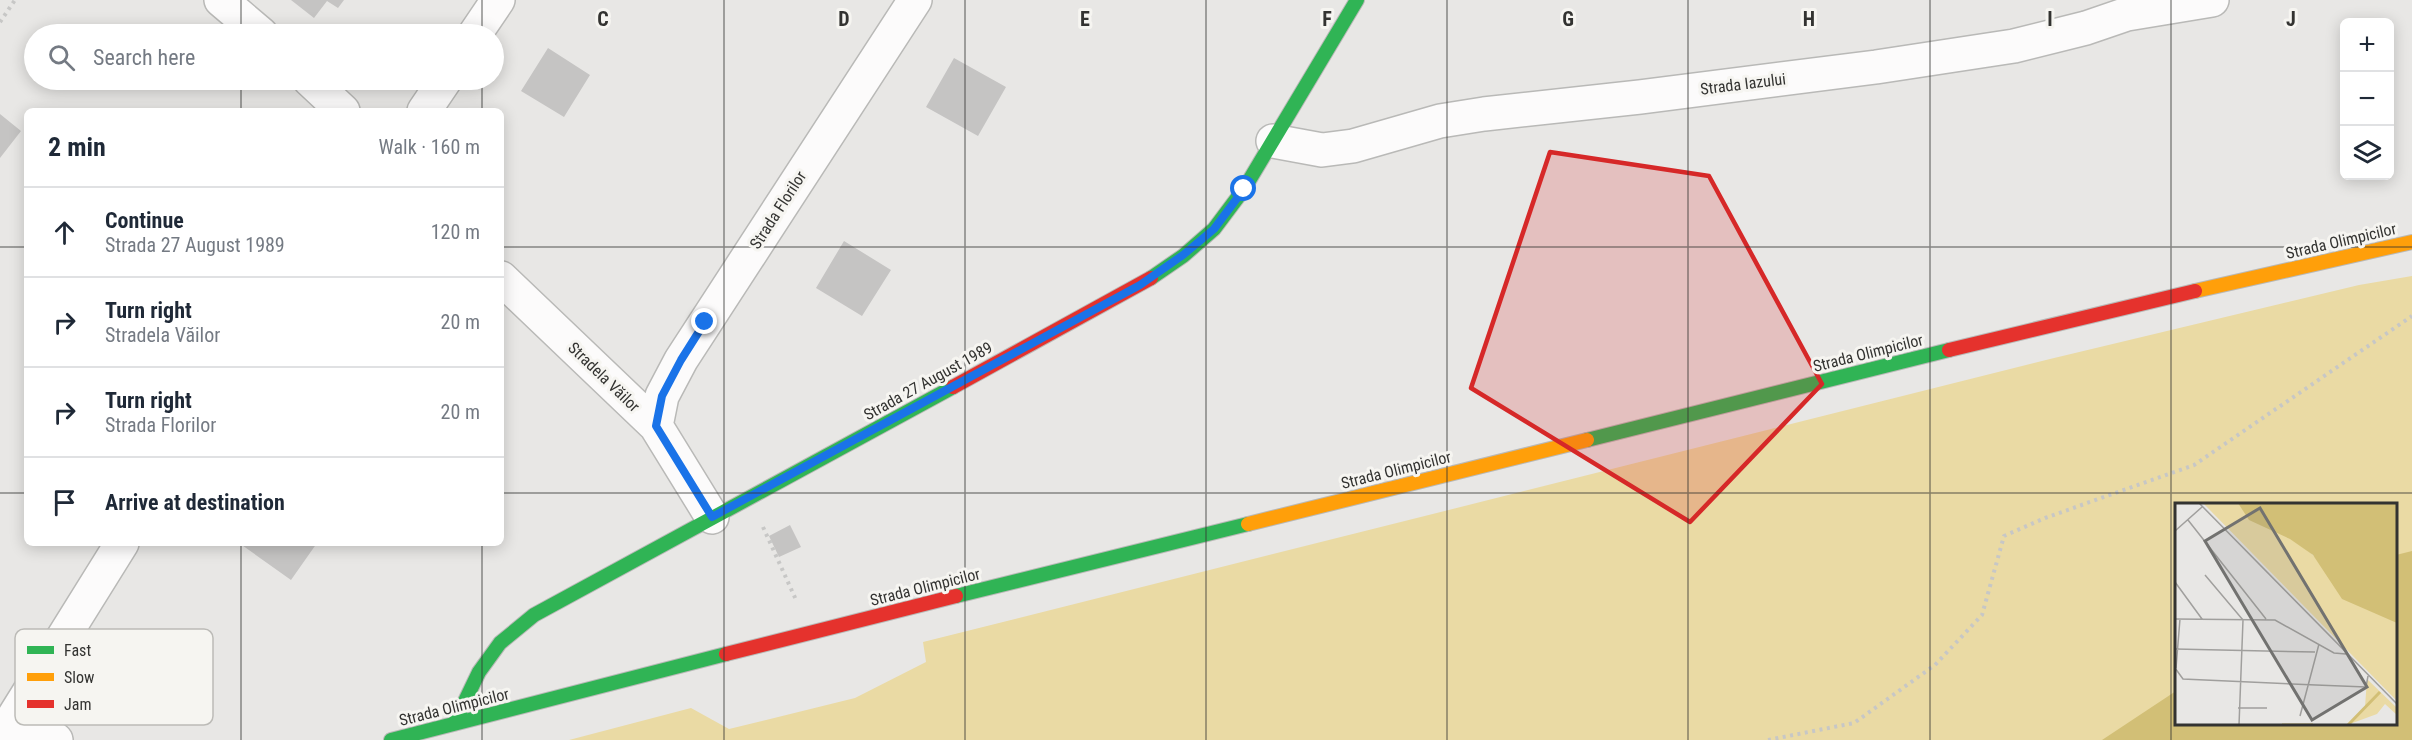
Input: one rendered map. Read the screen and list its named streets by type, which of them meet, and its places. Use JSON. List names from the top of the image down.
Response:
{
  "streets": {
    "main road": ["Strada Olimpicilor", "Strada 27 August 1989"],
    "street": ["Strada Iazului", "Strada Florilor", "Stradela Văilor"]
  },
  "crossings": [
    ["Strada Iazului", "Strada 27 August 1989"],
    ["Strada Florilor", "Stradela Văilor"],
    ["Strada Olimpicilor", "Strada 27 August 1989"],
    ["Stradela Văilor", "Strada 27 August 1989"]
  ],
  "legend": ["Fast", "Slow", "Jam"],
  "page": {
    "map_buttons": ["+", "−"],
    "search": "Search here",
    "heading": ["2 min", "Walk · 160 m"],
    "list": [
      ["Continue", "Strada 27 August 1989", "120 m"],
      ["Turn right", "Stradela Văilor", "20 m"],
      ["Turn right", "Strada Florilor", "20 m"],
      "Arrive at destination"
    ]
  },
  "grid": {
    "columns": [
      "C",
      "D",
      "E",
      "F",
      "G",
      "H",
      "I",
      "J"
    ]
  }
}
